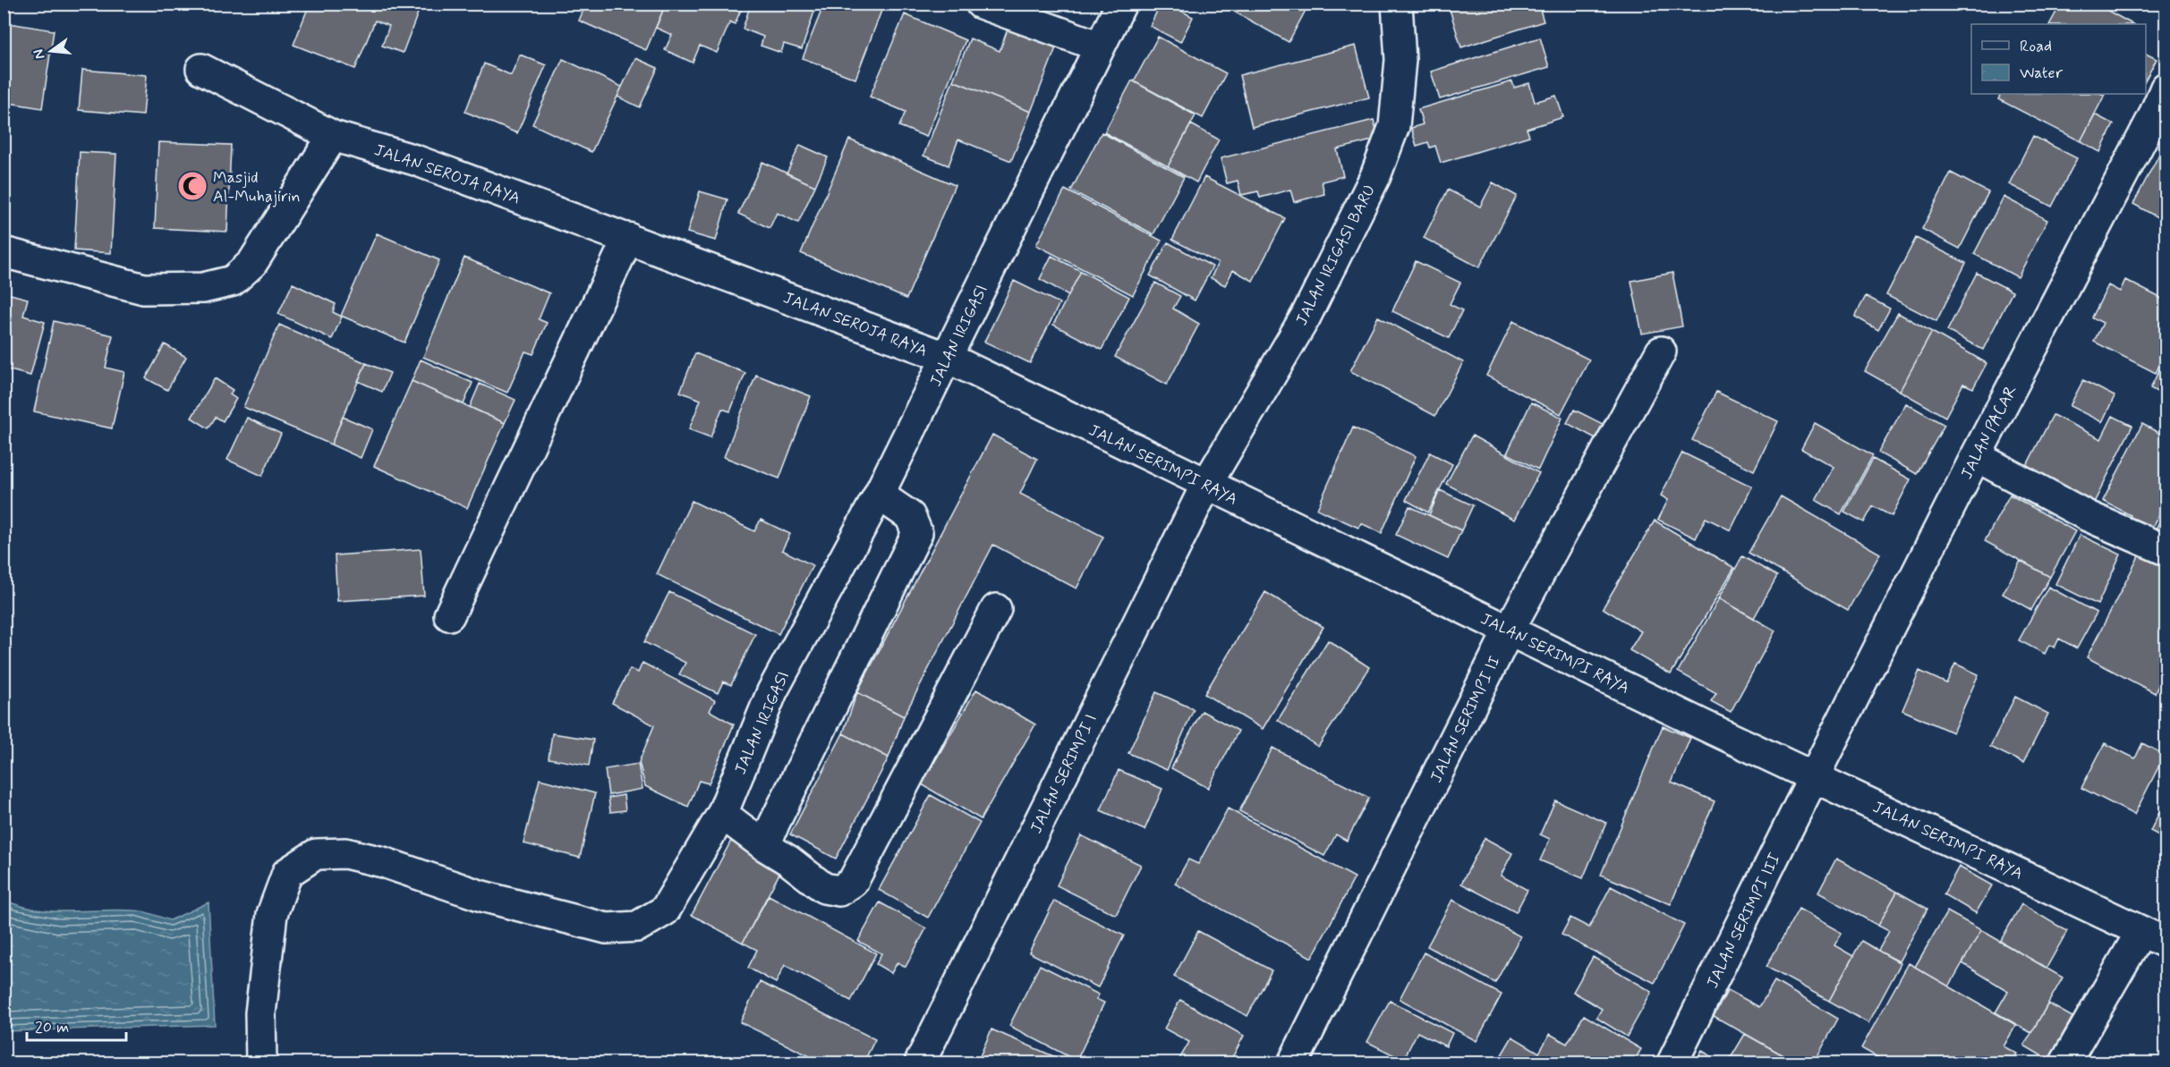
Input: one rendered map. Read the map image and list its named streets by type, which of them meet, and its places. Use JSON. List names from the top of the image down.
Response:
{
  "streets": {
    "street": [
      "JALAN SEROJA RAYA",
      "JALAN IRIGASI BARU",
      "JALAN IRIGASI",
      "JALAN PACAR",
      "JALAN SERIMPI RAYA",
      "JALAN SERIMPI II",
      "JALAN SERIMPI I",
      "JALAN SERIMPI III"
    ]
  },
  "crossings": [
    ["JALAN SEROJA RAYA", "JALAN IRIGASI"],
    ["JALAN SEROJA RAYA", "JALAN SERIMPI RAYA"],
    ["JALAN IRIGASI BARU", "JALAN SERIMPI RAYA"],
    ["JALAN IRIGASI BARU", "JALAN SERIMPI I"],
    ["JALAN IRIGASI", "JALAN SERIMPI RAYA"],
    ["JALAN PACAR", "JALAN SERIMPI RAYA"],
    ["JALAN PACAR", "JALAN SERIMPI III"],
    ["JALAN SERIMPI RAYA", "JALAN SERIMPI II"],
    ["JALAN SERIMPI RAYA", "JALAN SERIMPI I"],
    ["JALAN SERIMPI RAYA", "JALAN SERIMPI III"]
  ],
  "places": {
    "mosque": ["Masjid Al-Muhajirin"]
  },
  "legend": ["Road", "Water"],
  "scale_bar": "20 m",
  "north": "left"
}
